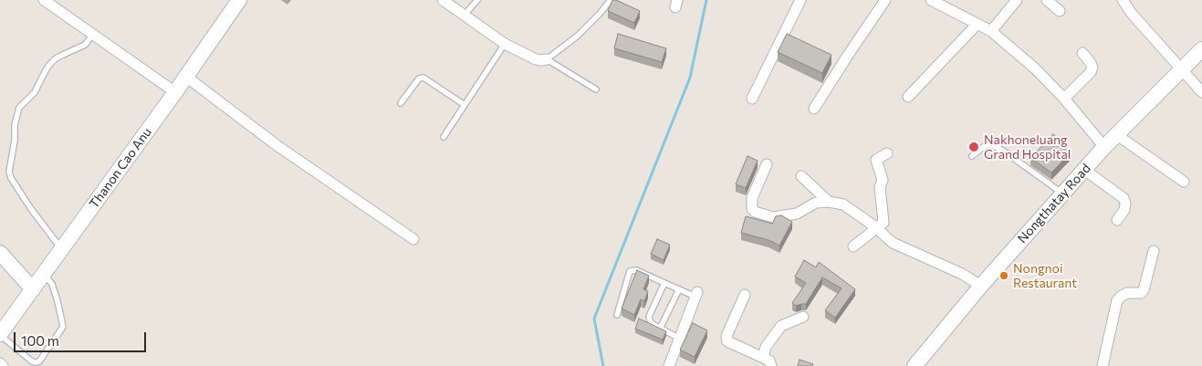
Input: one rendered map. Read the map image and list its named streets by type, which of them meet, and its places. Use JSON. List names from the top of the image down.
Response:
{
  "streets": {
    "street": ["Thanon Cao Anu", "Nongthatay Road"]
  },
  "places": ["Nakhoneluang Grand Hospital", "Nongnoi Restaurant"],
  "scale_bar": "100 m"
}
